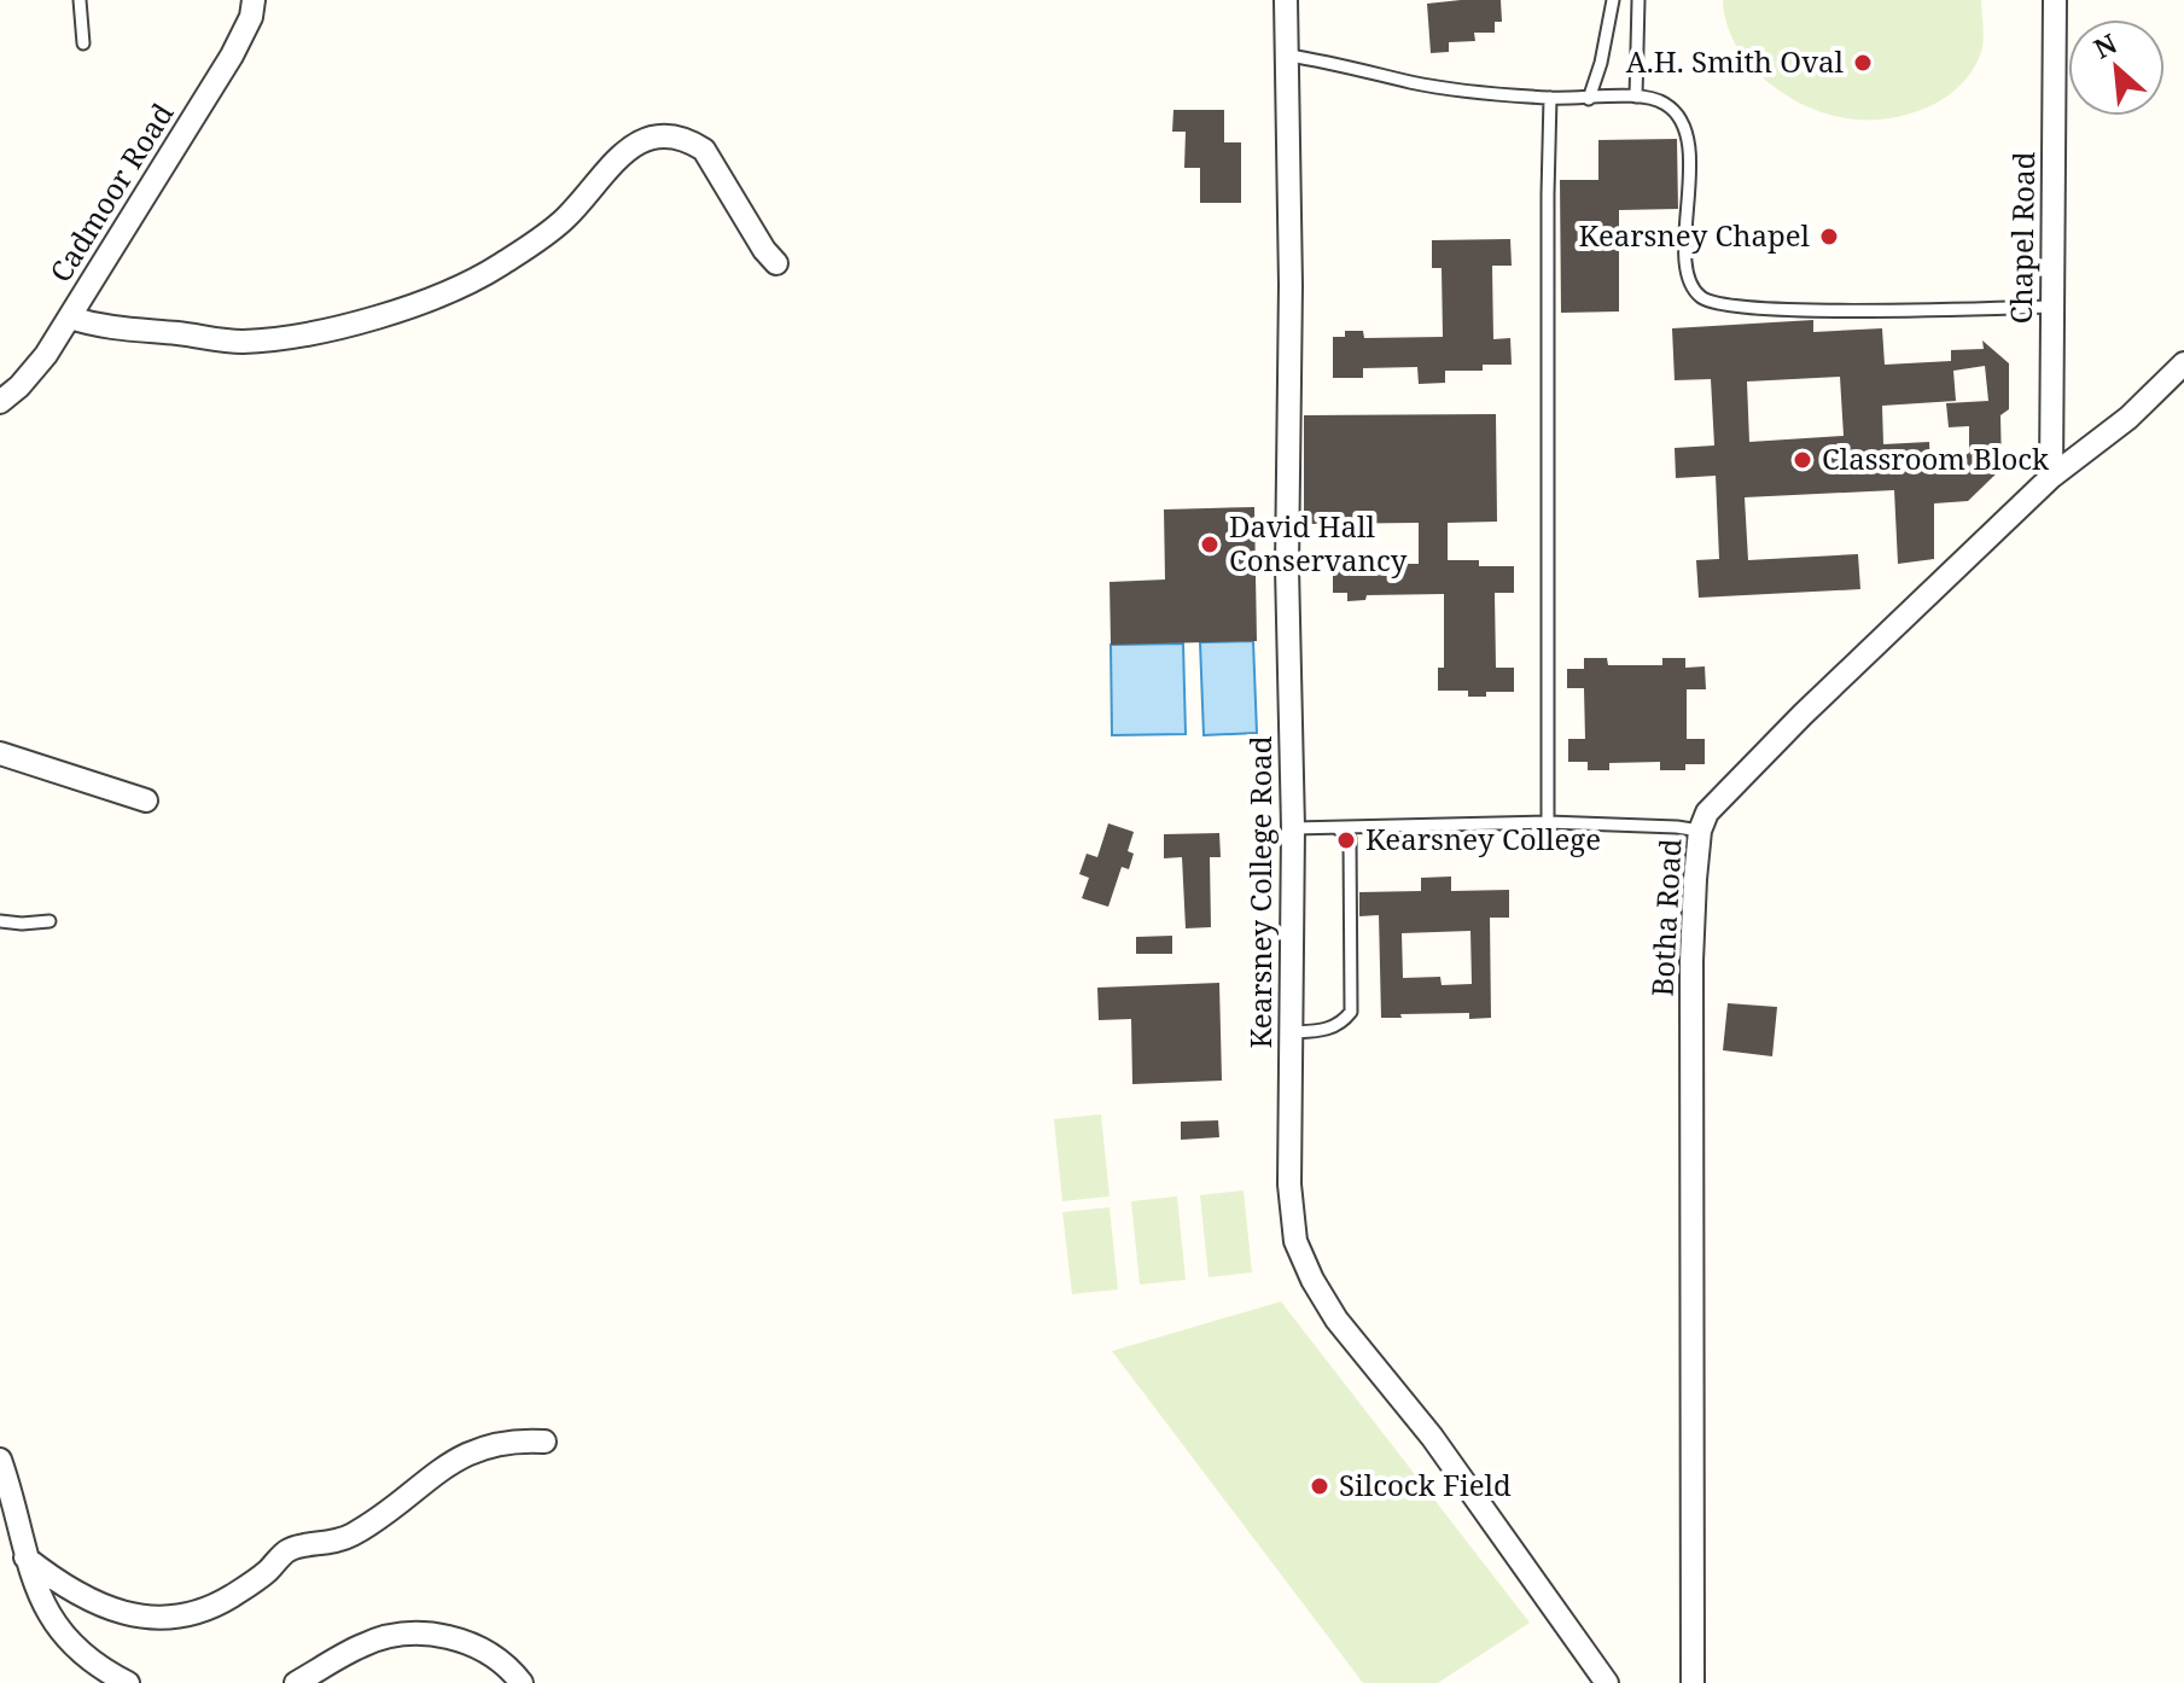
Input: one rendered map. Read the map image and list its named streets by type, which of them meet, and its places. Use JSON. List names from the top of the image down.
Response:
{
  "streets": {
    "street": [
      "Cadmoor Road",
      "Chapel Road",
      "Kearsney College Road",
      "Botha Road"
    ]
  },
  "crossings": [
    ["Chapel Road", "Botha Road"]
  ],
  "places": [
    "A.H. Smith Oval",
    "Kearsney Chapel",
    "Classroom Block",
    "David Hall Conservancy",
    "Kearsney College",
    "Silcock Field"
  ],
  "north": "top left"
}
